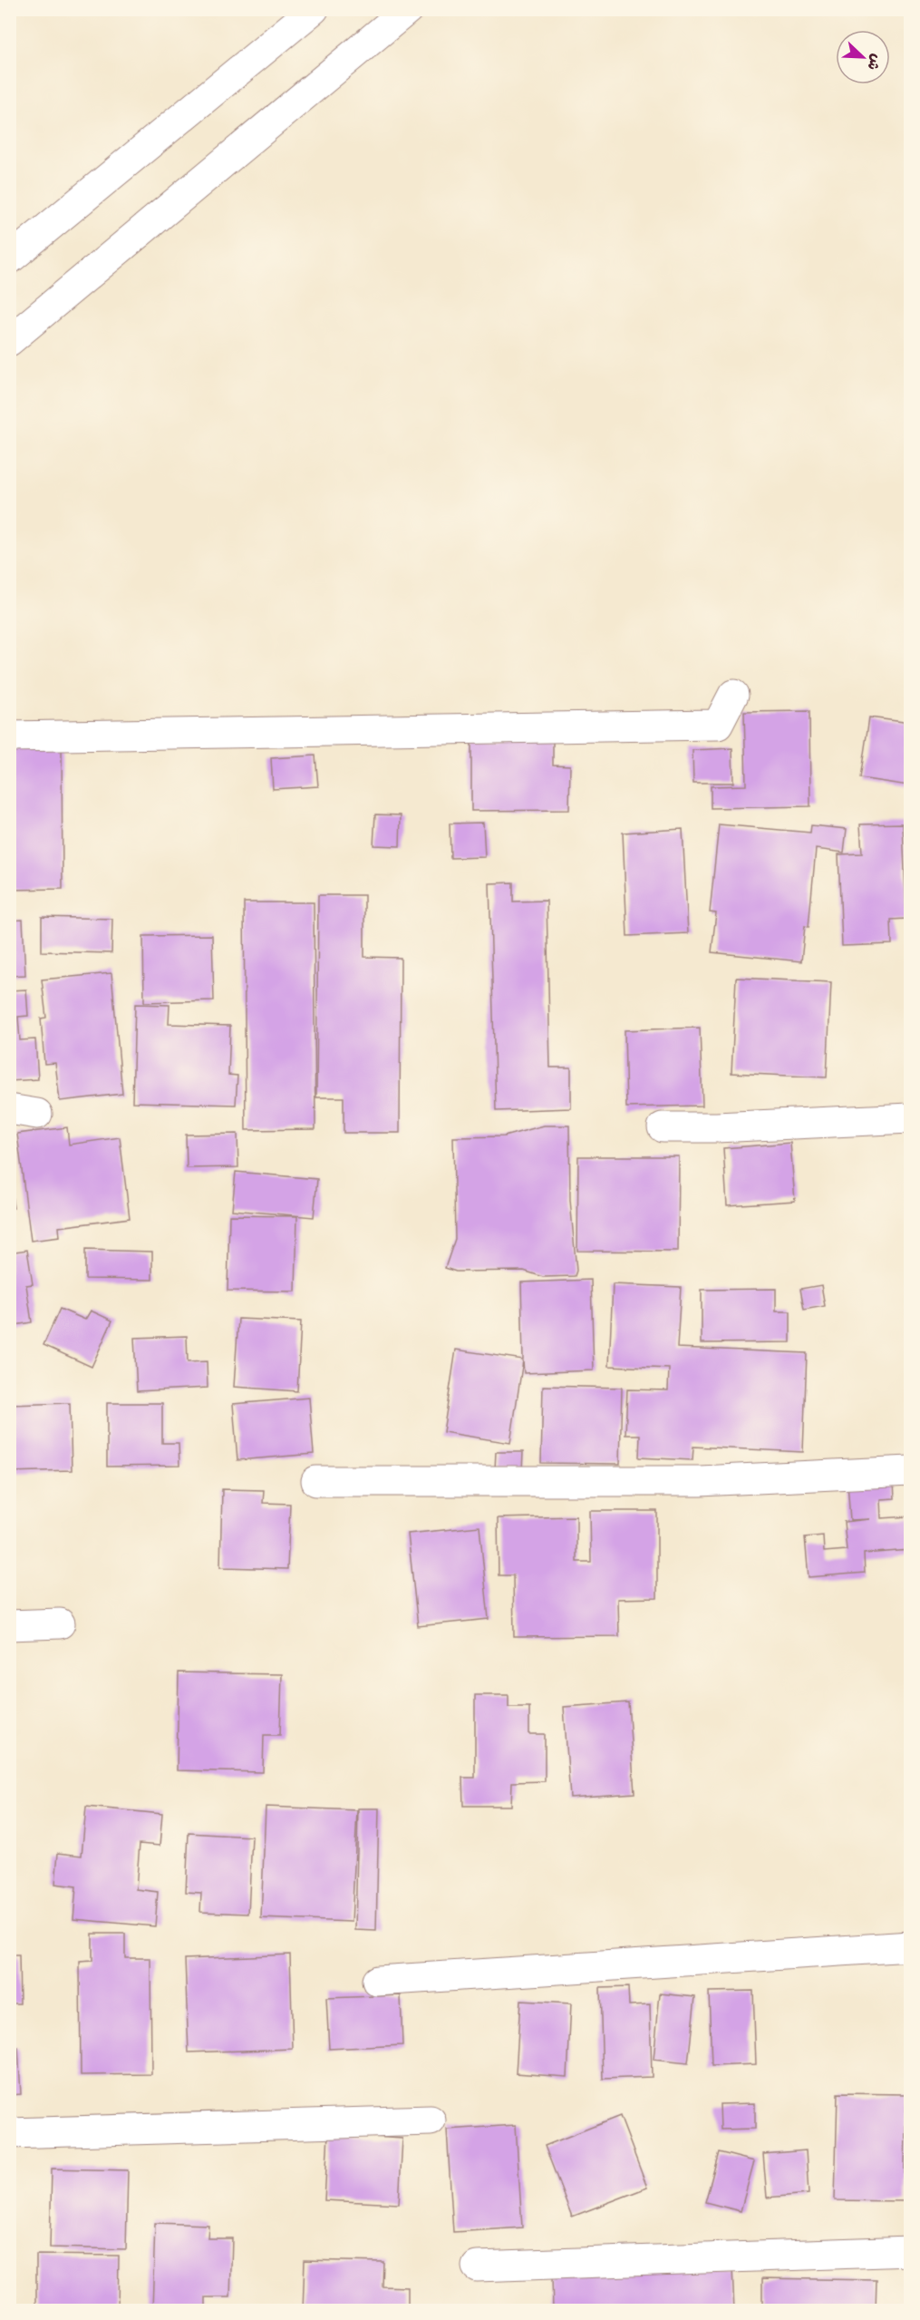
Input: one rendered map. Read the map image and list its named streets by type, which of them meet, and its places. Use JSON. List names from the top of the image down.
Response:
{
  "north": "bottom right"
}
